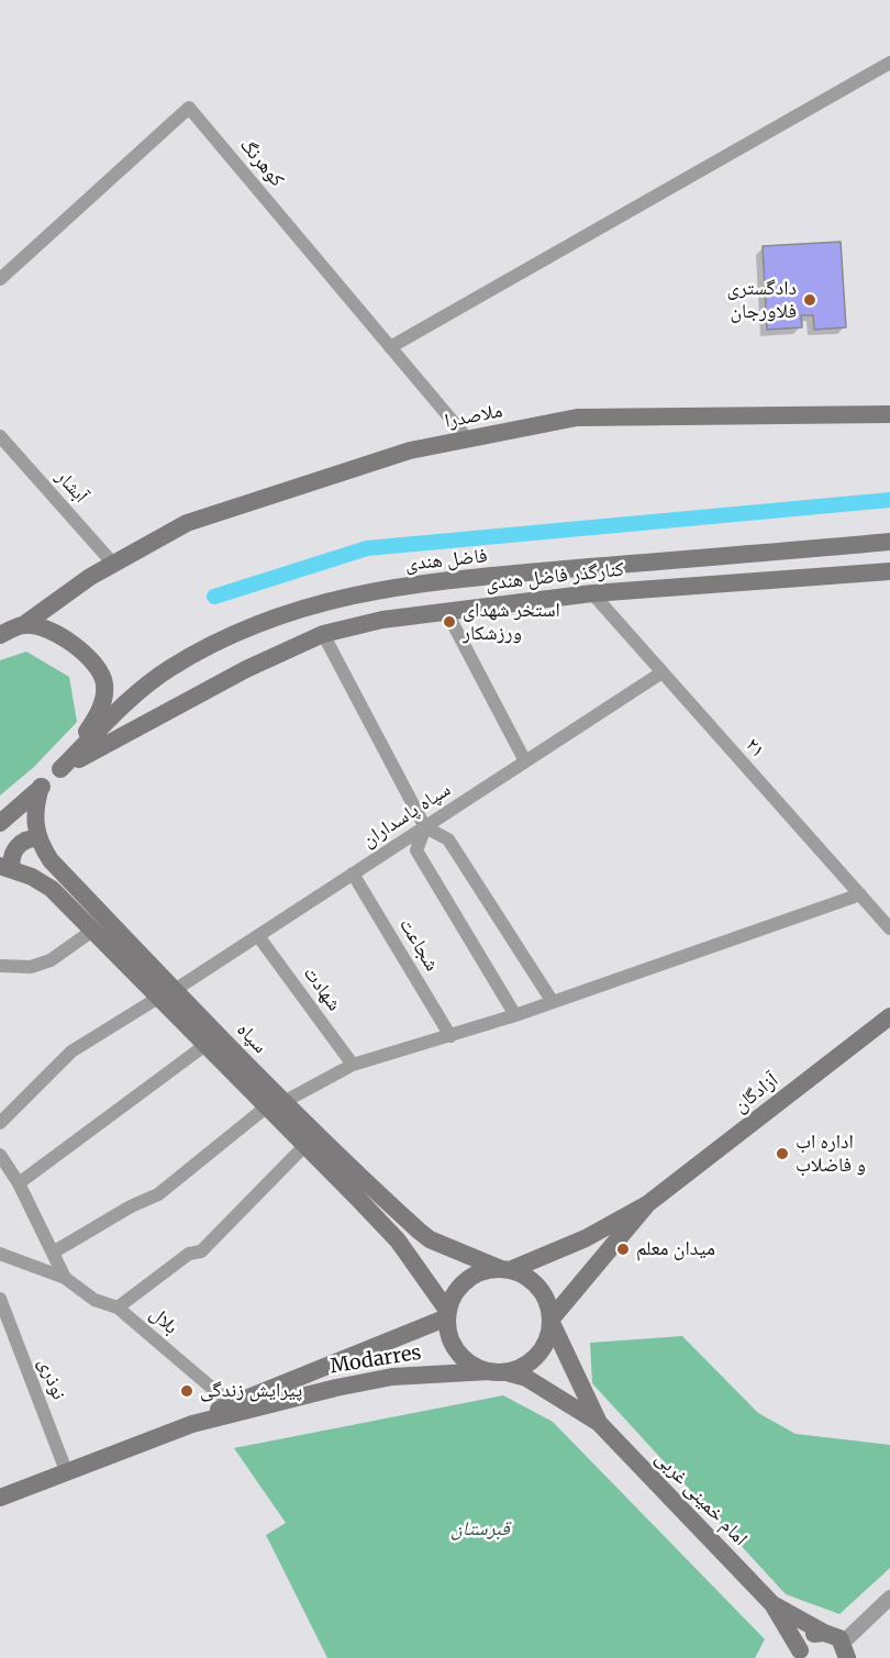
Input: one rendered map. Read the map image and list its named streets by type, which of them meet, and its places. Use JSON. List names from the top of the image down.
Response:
{
  "streets": {
    "main road": [
      "ملاصدرا",
      "فاضل هندی",
      "کنارگذر فاضل هندی",
      "سپاه",
      "آزادگان",
      "Modarres",
      "امام خمینی غربی"
    ],
    "street": [
      "کوهرنگ",
      "آبشار",
      "۲۱",
      "سپاه پاسداران",
      "شجاعت",
      "شهادت",
      "بلال",
      "نوذری"
    ]
  },
  "crossings": [
    ["کوهرنگ", "ملاصدرا"],
    ["ملاصدرا", "آبشار"],
    ["فاضل هندی", "کنارگذر فاضل هندی"],
    ["کنارگذر فاضل هندی", "۲۱"],
    ["۲۱", "سپاه پاسداران"],
    ["سپاه پاسداران", "شجاعت"],
    ["سپاه پاسداران", "شهادت"],
    ["سپاه پاسداران", "سپاه"],
    ["سپاه", "Modarres"],
    ["سپاه", "امام خمینی غربی"],
    ["بلال", "Modarres"],
    ["Modarres", "نوذری"],
    ["Modarres", "امام خمینی غربی"]
  ],
  "parks": ["قبرستان"],
  "places": [
    "دادگستری فلاورجان",
    "استخر شهدای ورزشکار",
    "اداره اب و فاضلاب",
    "میدان معلم",
    "پیرایش زندگی"
  ]
}
